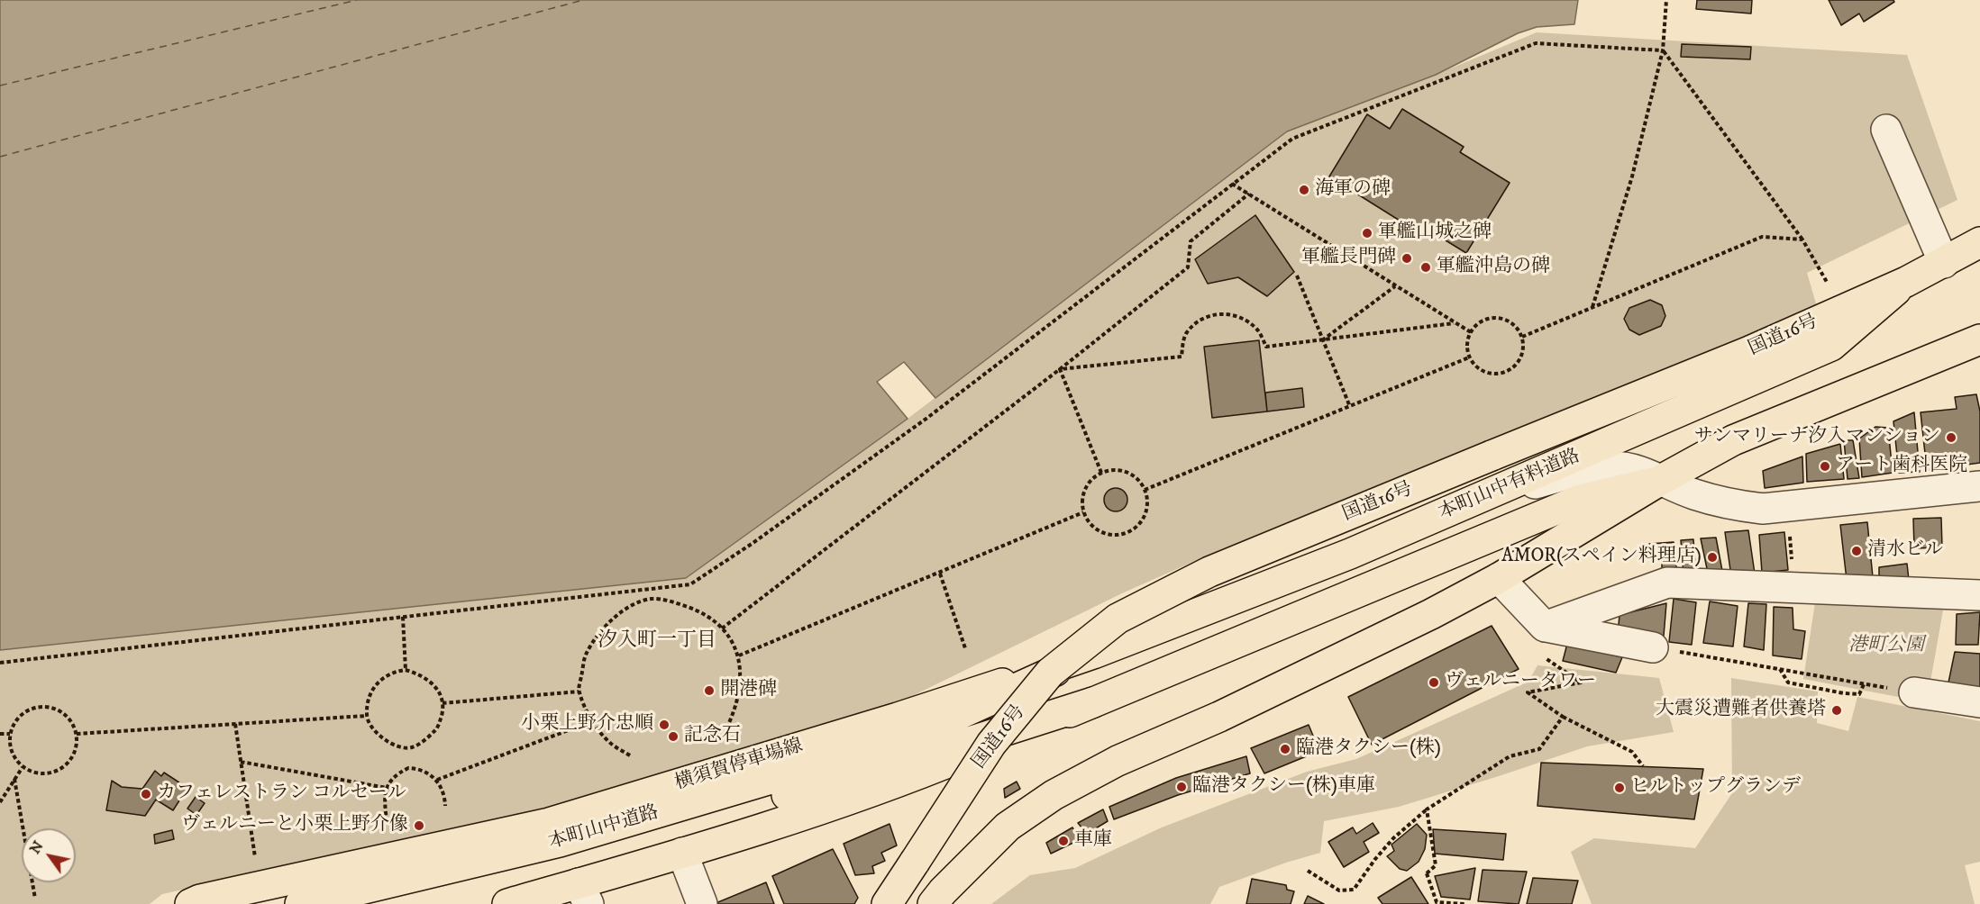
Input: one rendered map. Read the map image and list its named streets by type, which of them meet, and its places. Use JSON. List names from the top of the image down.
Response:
{
  "streets": {
    "main road": [
      "国道16号",
      "本町山中有料道路",
      "横須賀停車場線",
      "本町山中道路"
    ]
  },
  "crossings": [
    ["国道16号", "本町山中有料道路"],
    ["本町山中有料道路", "横須賀停車場線"]
  ],
  "districts": ["汐入町一丁目"],
  "parks": ["港町公園"],
  "places": [
    "海軍の碑",
    "軍艦山城之碑",
    "軍艦長門碑",
    "軍艦沖島の碑",
    "サンマリーナ汐入マンション",
    "アート歯科医院",
    "清水ビル",
    "AMOR(スペイン料理店)",
    "ヴェルニータワー",
    "開港碑",
    "大震災遭難者供養塔",
    "小栗上野介忠順",
    "記念石",
    "臨港タクシー(株)",
    "臨港タクシー(株)車庫",
    "ヒルトップグランデ",
    "カフェレストラン コルセール",
    "ヴェルニーと小栗上野介像",
    "車庫"
  ],
  "north": "top left"
}
